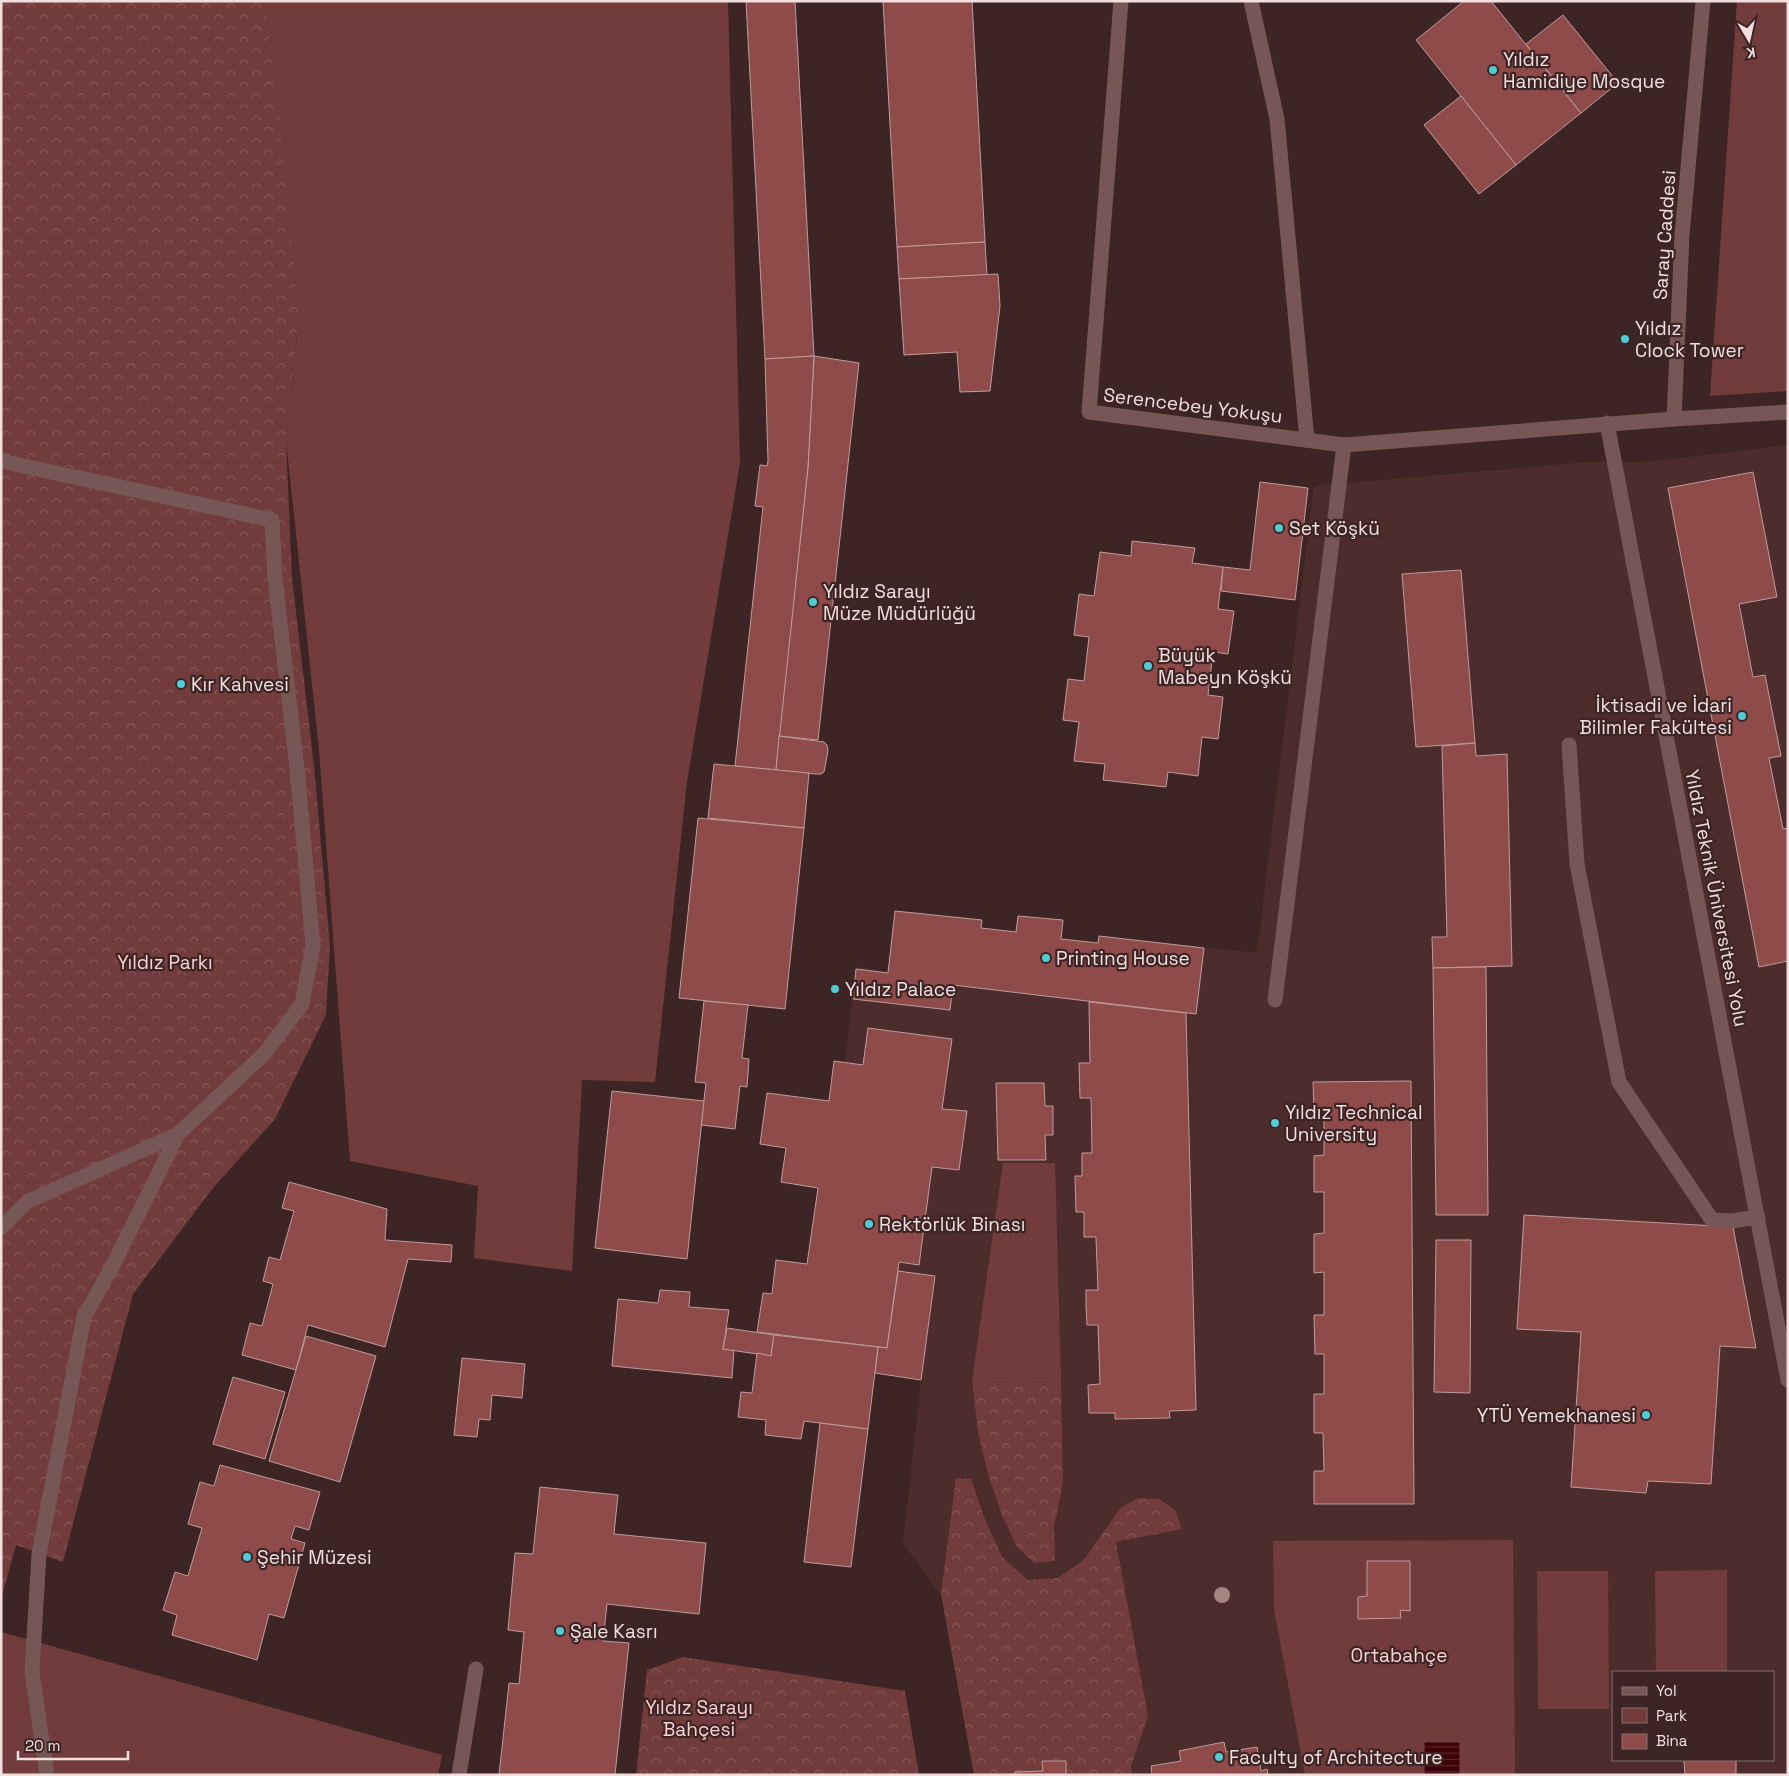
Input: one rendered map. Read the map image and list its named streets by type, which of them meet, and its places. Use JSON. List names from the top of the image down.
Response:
{
  "streets": {
    "street": ["Saray Caddesi", "Serencebey Yokuşu", "Yıldız Teknik Üniversitesi Yolu"]
  },
  "crossings": [
    ["Saray Caddesi", "Serencebey Yokuşu"],
    ["Serencebey Yokuşu", "Yıldız Teknik Üniversitesi Yolu"]
  ],
  "parks": ["Yıldız Parkı", "Ortabahçe", "Yıldız Sarayı Bahçesi"],
  "places": [
    "Yıldız Hamidiye Mosque",
    "Yıldız Clock Tower",
    "Set Köşkü",
    "Yıldız Sarayı Müze Müdürlüğü",
    "Büyük Mabeyn Köşkü",
    "Kır Kahvesi",
    "İktisadi ve İdari Bilimler Fakültesi",
    "Printing House",
    "Yıldız Palace",
    "Yıldız Technical University",
    "Rektörlük Binası",
    "YTÜ Yemekhanesi",
    "Şehir Müzesi",
    "Şale Kasrı",
    "Faculty of Architecture"
  ],
  "legend": ["Yol", "Park", "Bina"],
  "scale_bar": "20 m",
  "north": "bottom"
}
